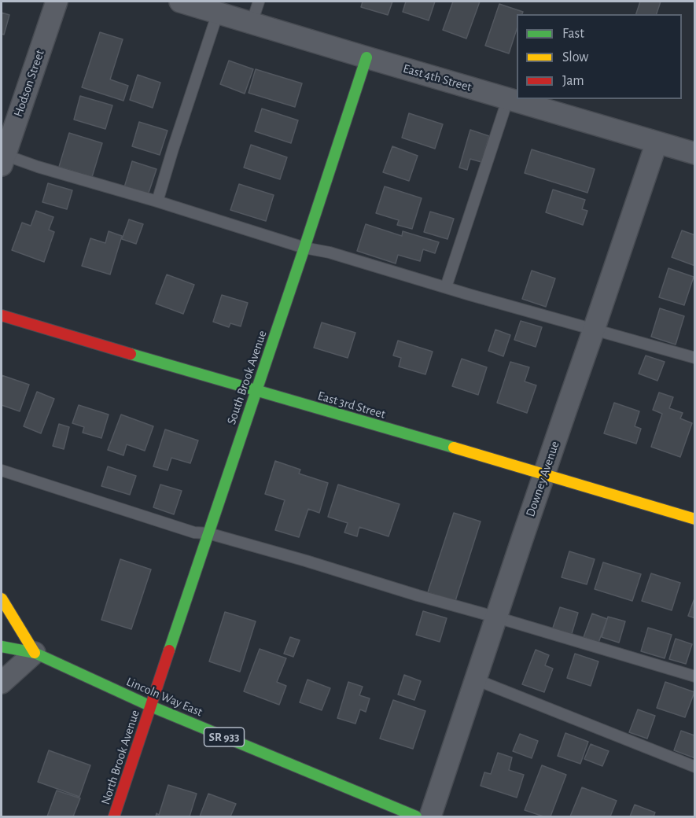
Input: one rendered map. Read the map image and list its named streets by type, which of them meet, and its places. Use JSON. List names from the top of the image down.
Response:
{
  "streets": {
    "street": [
      "East 4th Street",
      "Hodson Street",
      "South Brook Avenue",
      "East 3rd Street",
      "Downey Avenue",
      "Lincoln Way East",
      "SR 933",
      "North Brook Avenue"
    ]
  },
  "crossings": [
    ["East 4th Street", "South Brook Avenue"],
    ["East 4th Street", "Downey Avenue"],
    ["South Brook Avenue", "East 3rd Street"],
    ["South Brook Avenue", "Lincoln Way East"],
    ["South Brook Avenue", "North Brook Avenue"],
    ["East 3rd Street", "Downey Avenue"],
    ["Lincoln Way East", "North Brook Avenue"]
  ],
  "legend": ["Fast", "Slow", "Jam"]
}
